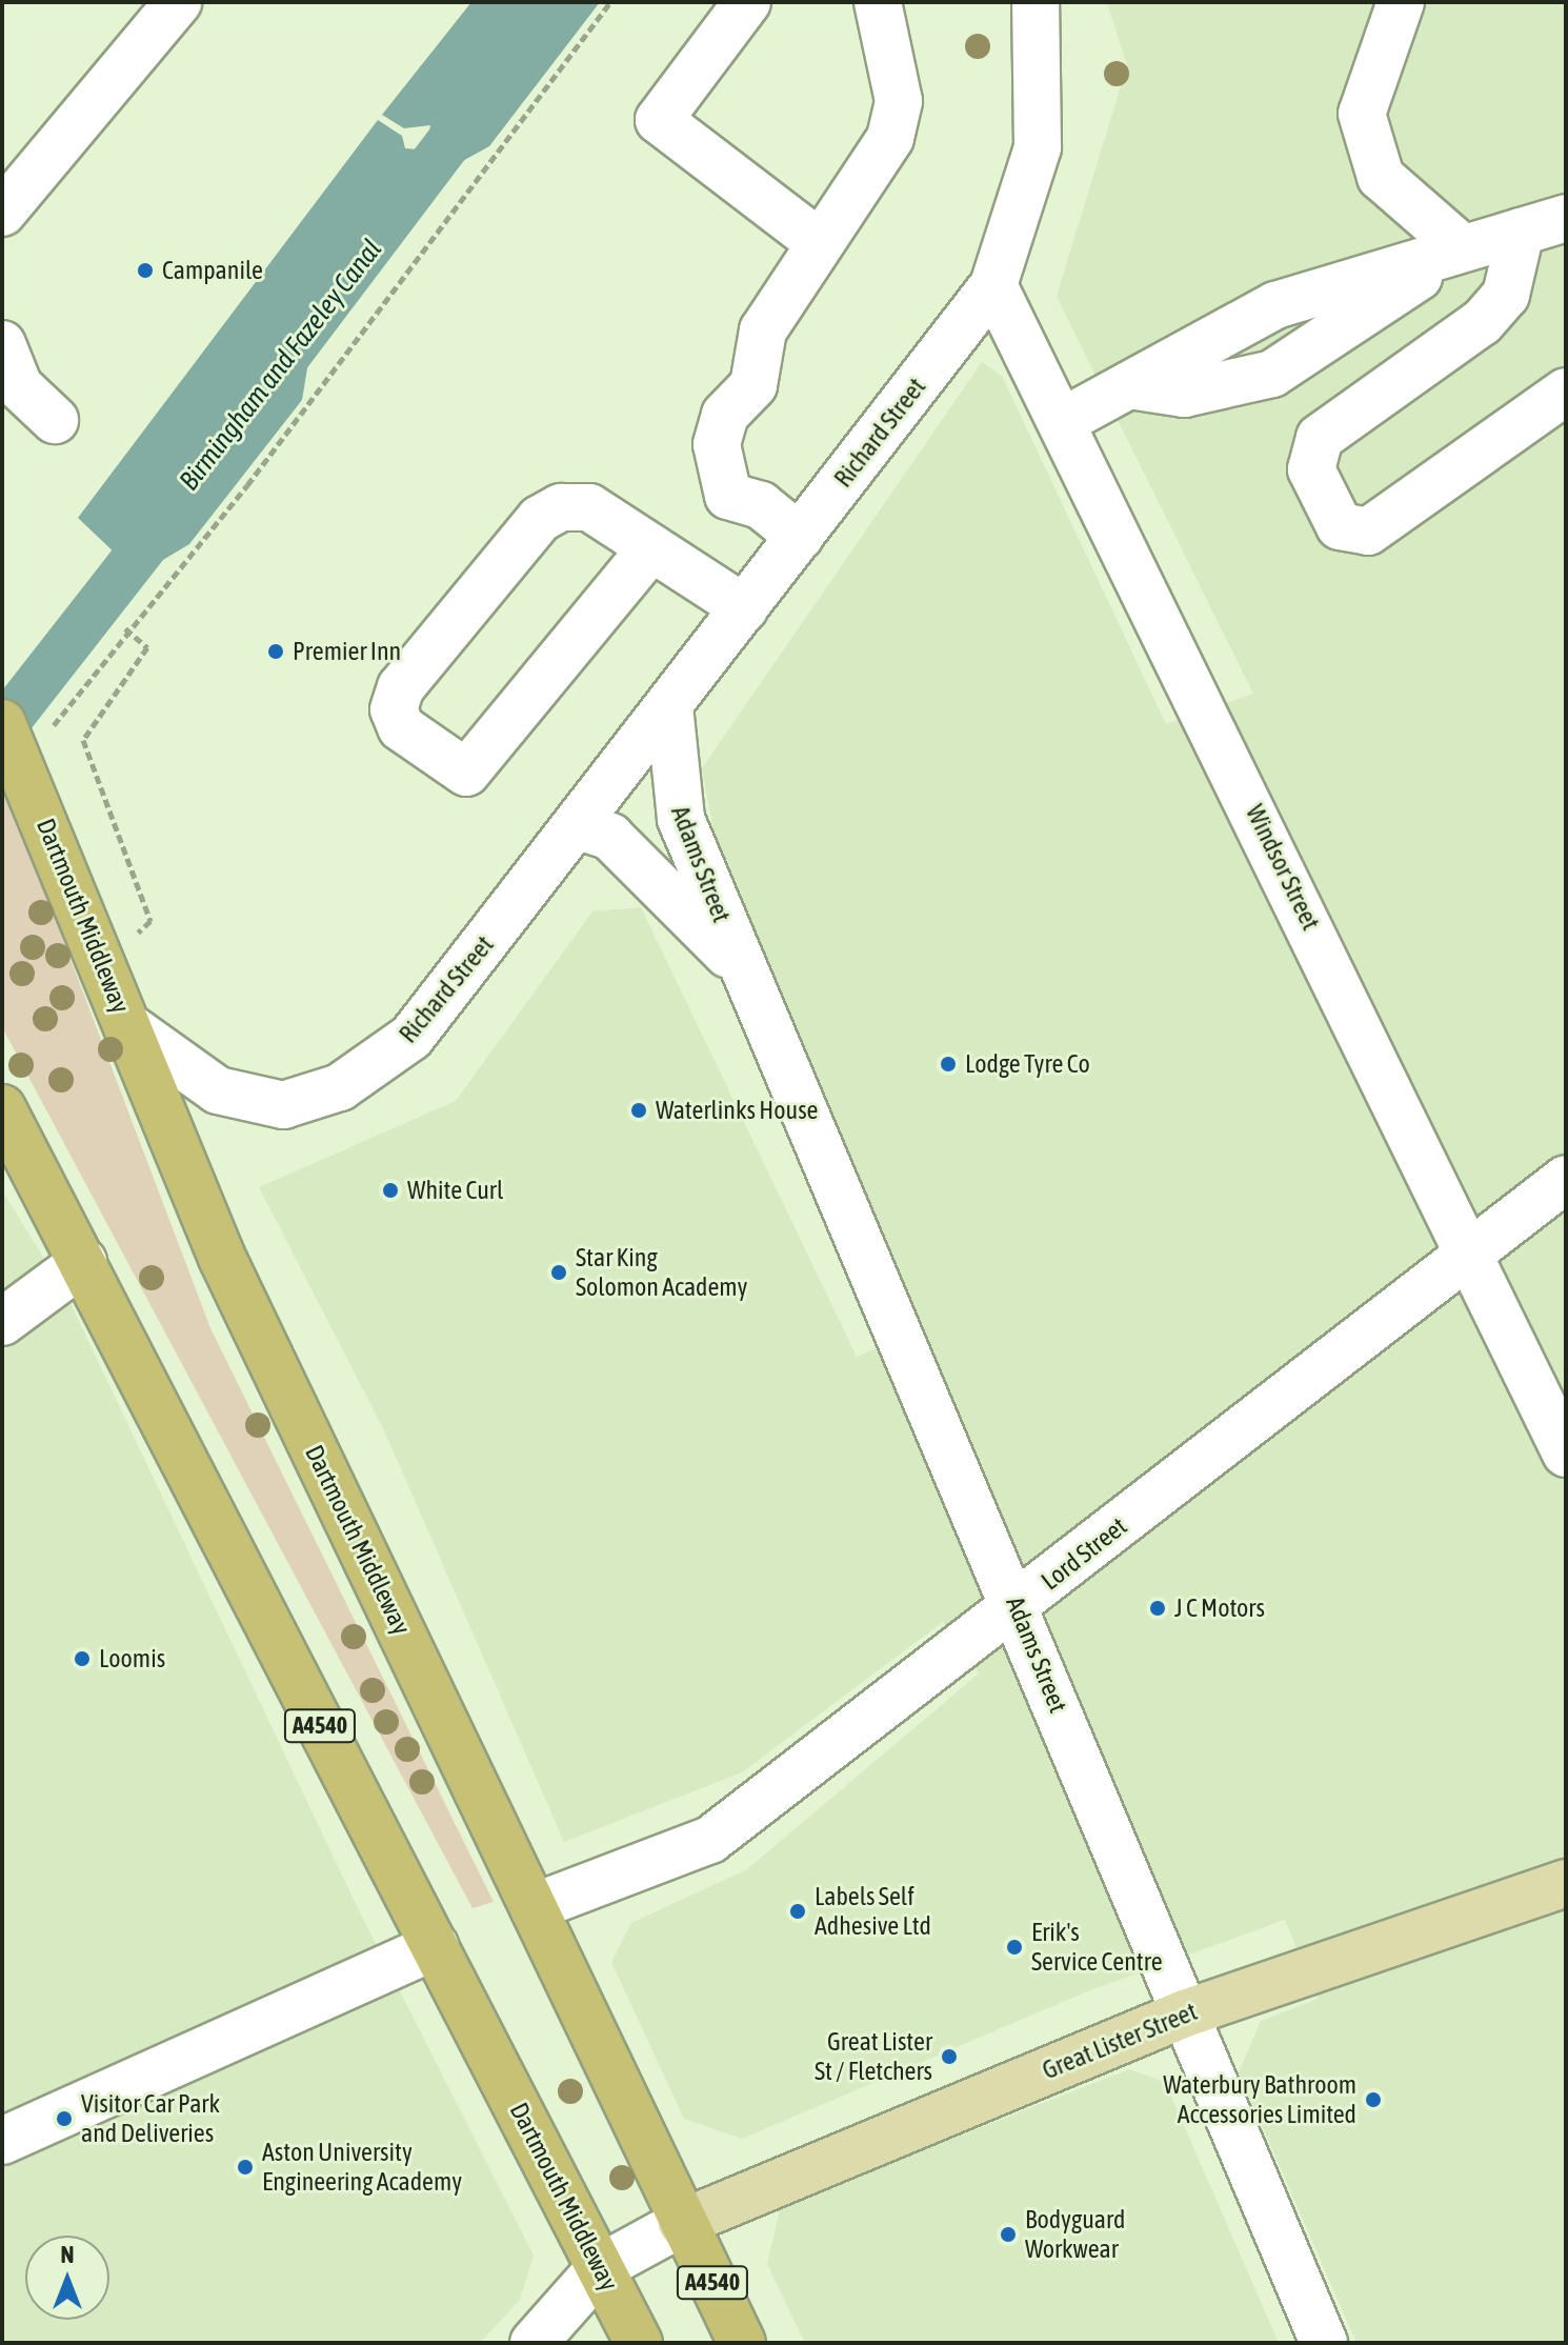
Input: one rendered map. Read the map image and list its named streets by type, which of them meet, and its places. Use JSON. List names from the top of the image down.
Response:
{
  "streets": {
    "highway": ["Dartmouth Middleway", "A4540"],
    "main road": ["Great Lister Street"],
    "street": [
      "Richard Street",
      "Adams Street",
      "Windsor Street",
      "Lord Street"
    ]
  },
  "crossings": [
    ["Richard Street", "Adams Street"],
    ["Richard Street", "Windsor Street"],
    ["Richard Street", "Dartmouth Middleway"],
    ["Adams Street", "Lord Street"],
    ["Adams Street", "Great Lister Street"],
    ["Windsor Street", "Lord Street"],
    ["Dartmouth Middleway", "Lord Street"],
    ["Dartmouth Middleway", "Great Lister Street"]
  ],
  "water": ["Birmingham and Fazeley Canal"],
  "places": [
    "Campanile",
    "Premier Inn",
    "Lodge Tyre Co",
    "Waterlinks House",
    "White Curl",
    "Star King Solomon Academy",
    "J C Motors",
    "Loomis",
    "Labels Self Adhesive Ltd",
    "Erik's Service Centre",
    "Great Lister St / Fletchers",
    "Waterbury Bathroom Accessories Limited",
    "Visitor Car Park and Deliveries",
    "Aston University Engineering Academy",
    "Bodyguard Workwear"
  ],
  "north": "top"
}
